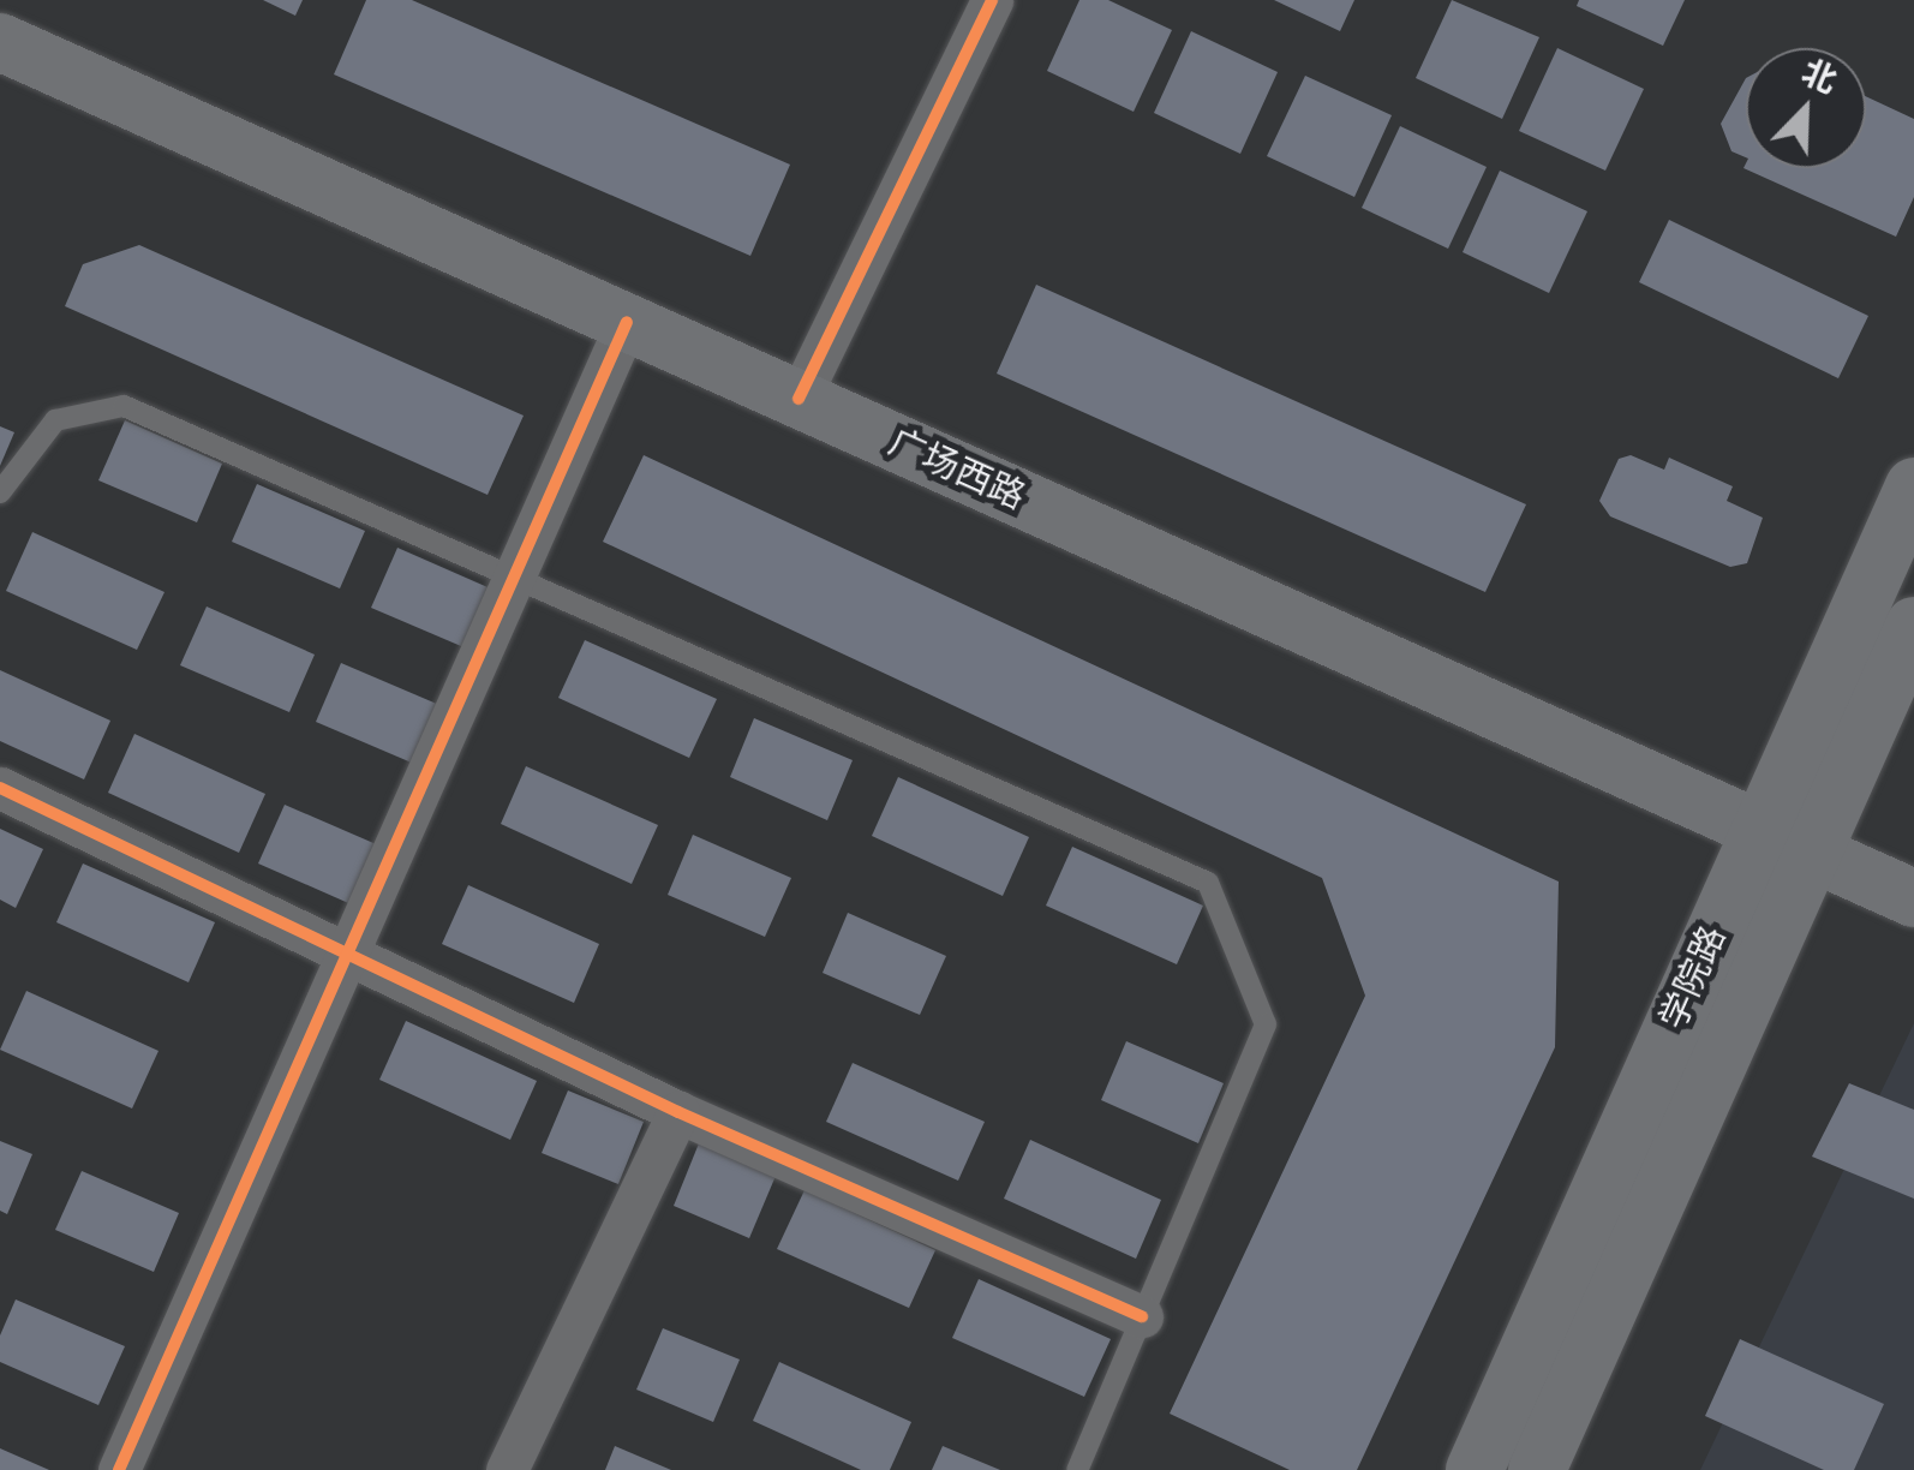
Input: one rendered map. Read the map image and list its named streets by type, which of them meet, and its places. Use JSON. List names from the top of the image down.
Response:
{
  "streets": {
    "main road": ["广场西路", "学院路"]
  },
  "crossings": [
    ["广场西路", "学院路"]
  ],
  "north": "top right"
}
